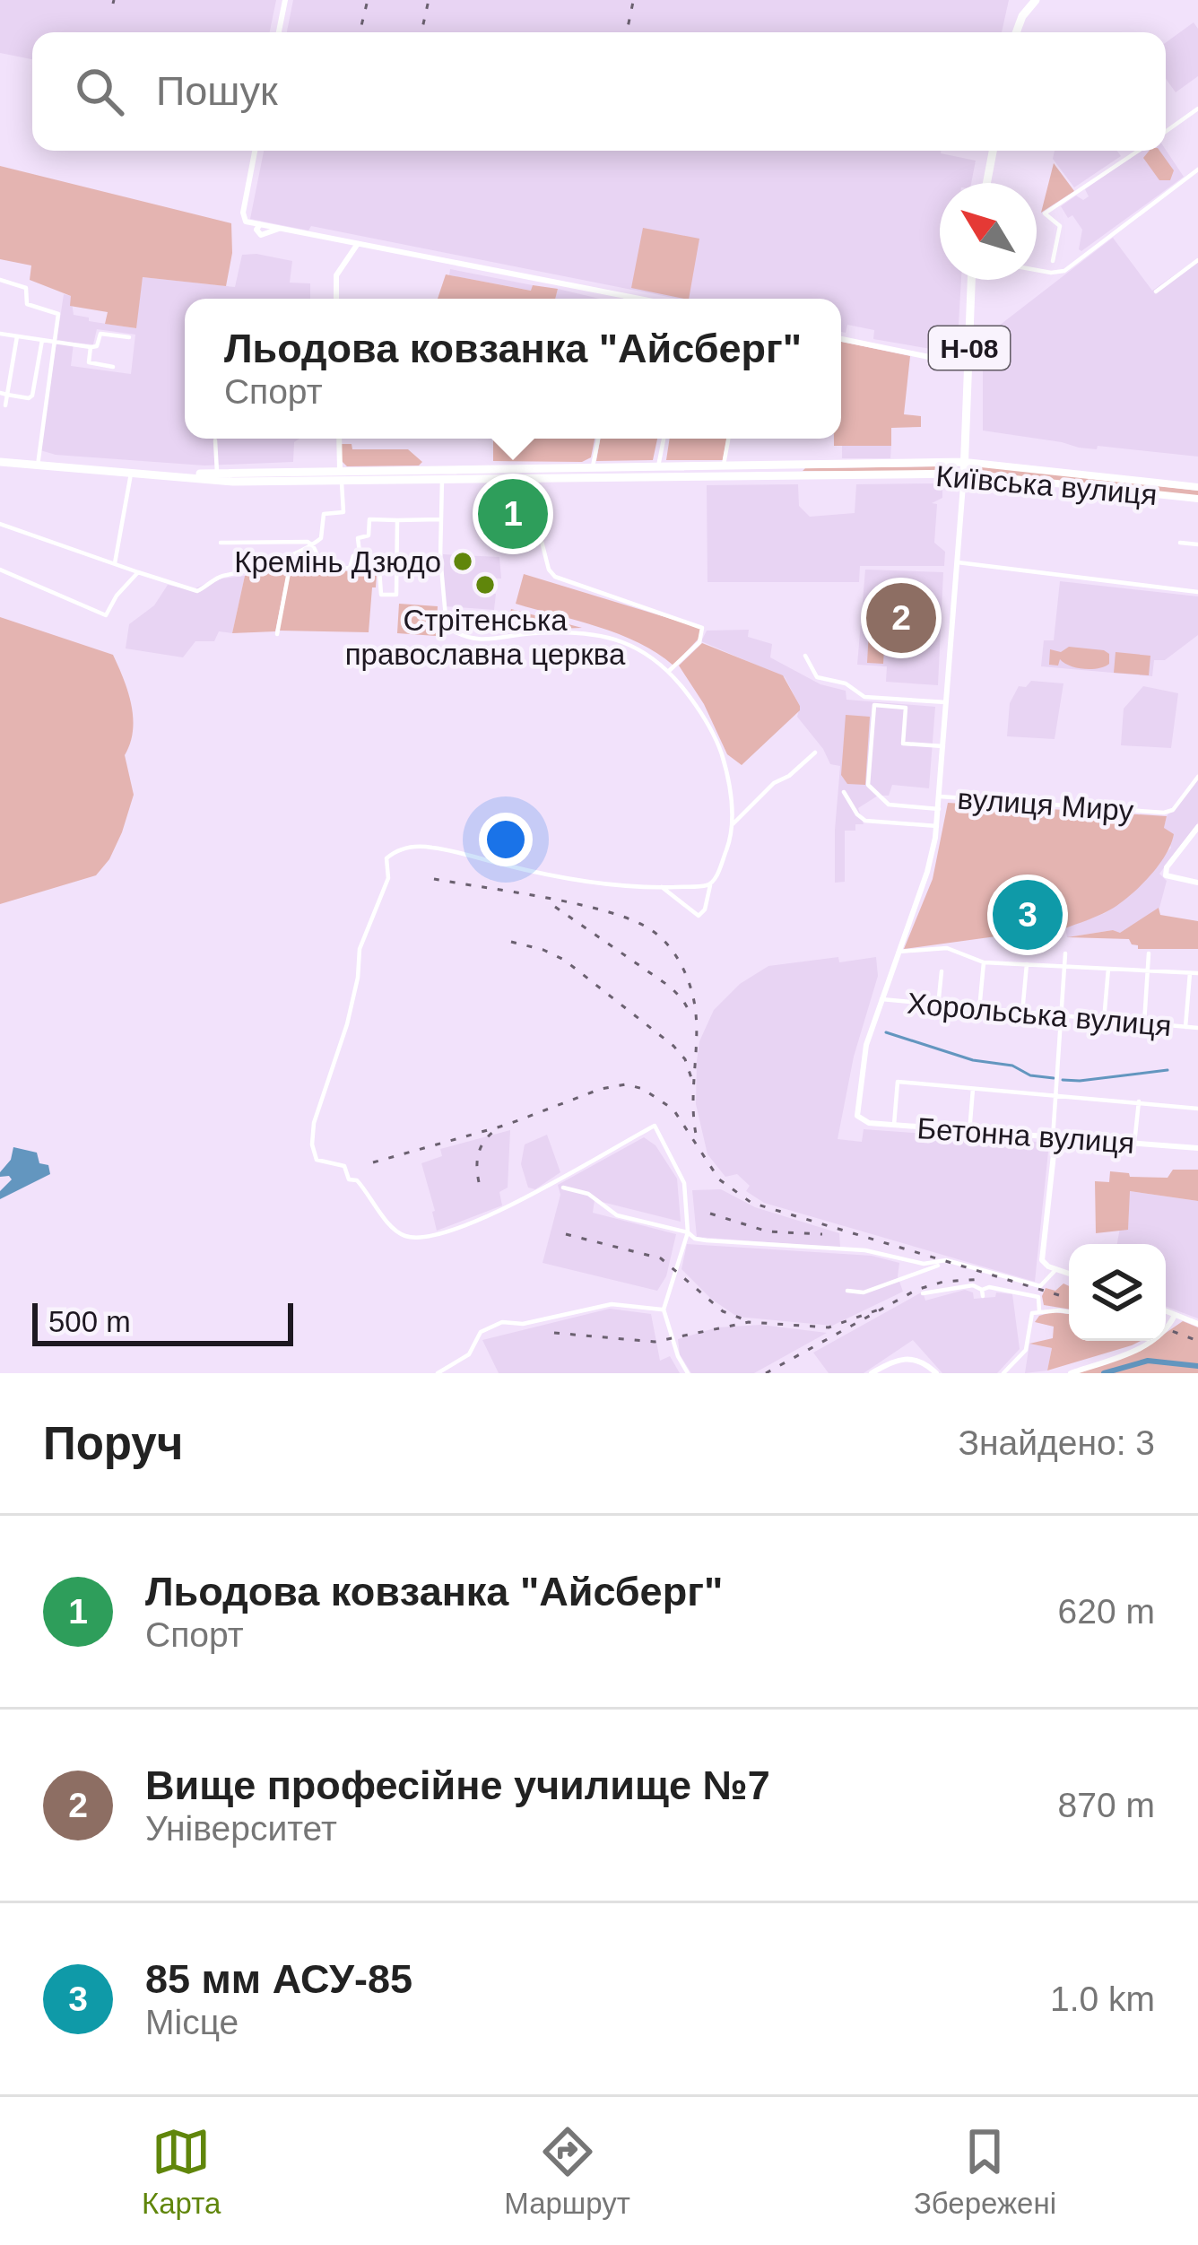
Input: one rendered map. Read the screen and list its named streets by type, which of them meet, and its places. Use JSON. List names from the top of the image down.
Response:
{
  "streets": {
    "main road": ["Н-08", "Київська вулиця"],
    "street": ["вулиця Миру", "Хорольська вулиця", "Бетонна вулиця"]
  },
  "crossings": [
    ["Н-08", "Київська вулиця"],
    ["Хорольська вулиця", "Бетонна вулиця"]
  ],
  "places": ["Кремінь Дзюдо", "Стрітенська православна церква"],
  "scale_bar": "500 m",
  "north": "top left",
  "page": {
    "search": "Пошук",
    "popup": ["Льодова ковзанка \"Айсберг\"", "Спорт"],
    "pins": ["1", "2", "3"],
    "scale": "500 m",
    "heading": ["Поруч", "Знайдено: 3"],
    "list": [
      {
        "mark": "1",
        "name": "Льодова ковзанка \"Айсберг\"",
        "note": "Спорт",
        "value": "620 m"
      },
      {
        "mark": "2",
        "name": "Вище професійне училище №7",
        "note": "Університет",
        "value": "870 m"
      },
      {
        "mark": "3",
        "name": "85 мм АСУ-85",
        "note": "Місце",
        "value": "1.0 km"
      }
    ],
    "nav": ["Карта", "Маршрут", "Збережені"]
  }
}
